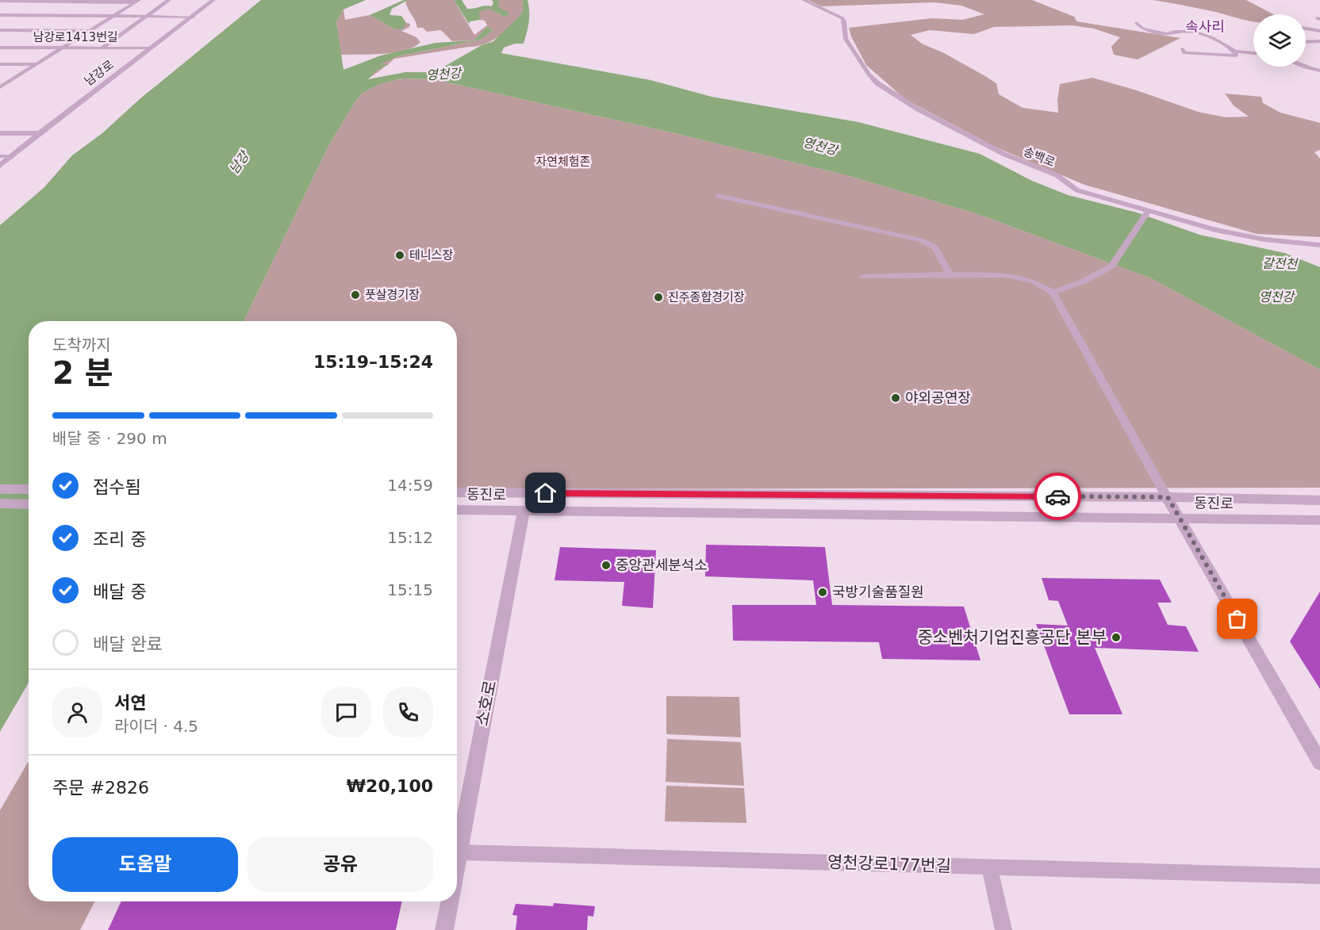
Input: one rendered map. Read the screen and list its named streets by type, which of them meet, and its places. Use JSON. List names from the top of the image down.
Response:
{
  "streets": {
    "street": [
      "남강로1413번길",
      "남강로",
      "송백로",
      "동진로",
      "소호로",
      "영천강로177번길"
    ]
  },
  "crossings": [
    ["남강로1413번길", "남강로"],
    ["동진로", "소호로"],
    ["소호로", "영천강로177번길"]
  ],
  "districts": ["속사리"],
  "water": ["영천강", "남강", "갈전천"],
  "parks": ["자연체험존"],
  "places": [
    "테니스장",
    "풋살경기장",
    "진주종합경기장",
    "야외공연장",
    "중앙관세분석소",
    "국방기술품질원",
    "중소벤처기업진흥공단 본부"
  ],
  "page": {
    "heading": ["2 분", "도착까지", "15:19–15:24"],
    "panel": [
      "서연",
      "라이더 · 4.5",
      "주문 #2826",
      "₩20,100"
    ],
    "bar": "배달 중 · 290 m",
    "list": [
      ["접수됨", "14:59"],
      ["조리 중", "15:12"],
      ["배달 중", "15:15"],
      "배달 완료"
    ],
    "buttons": ["도움말", "공유"]
  }
}
